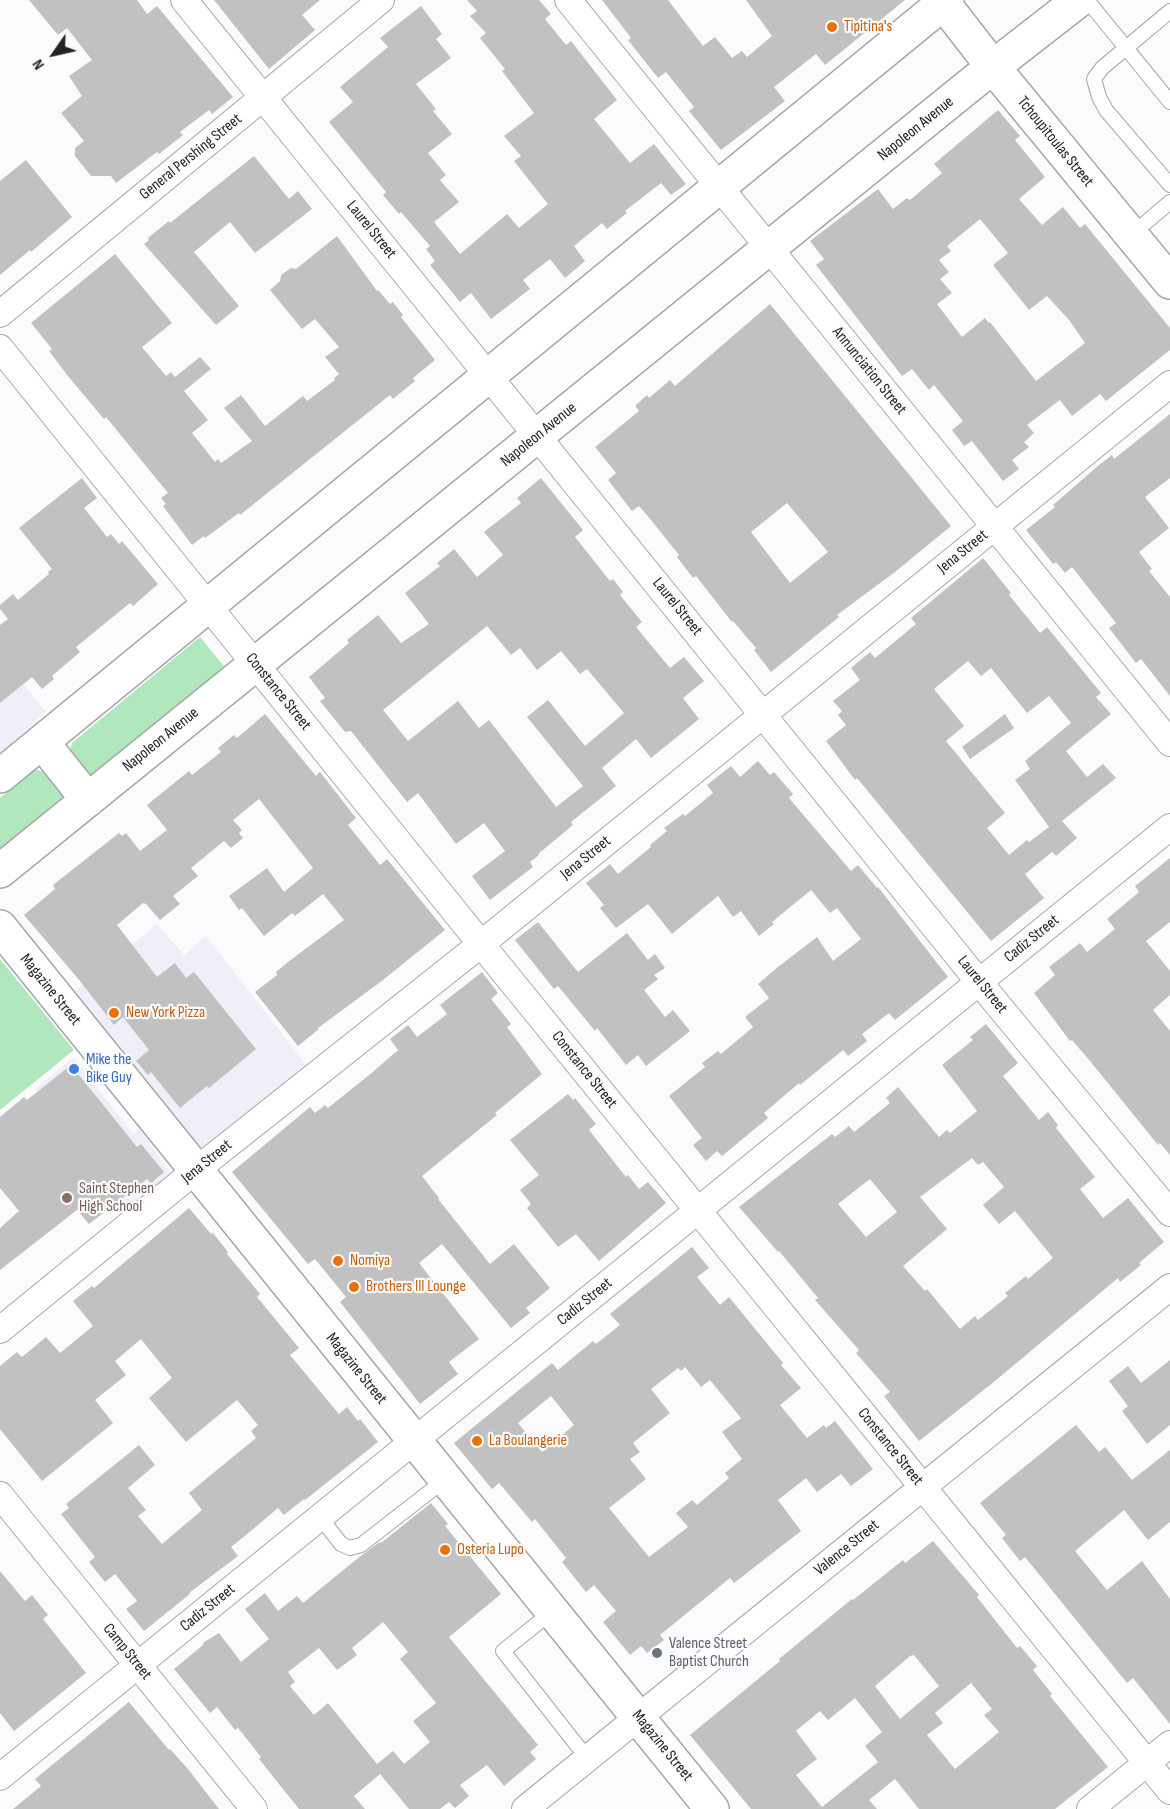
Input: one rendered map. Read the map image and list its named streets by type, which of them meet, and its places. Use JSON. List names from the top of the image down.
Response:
{
  "streets": {
    "street": [
      "Napoleon Avenue",
      "Tchoupitoulas Street",
      "General Pershing Street",
      "Laurel Street",
      "Annunciation Street",
      "Jena Street",
      "Constance Street",
      "Cadiz Street",
      "Magazine Street",
      "Valence Street",
      "Camp Street"
    ]
  },
  "crossings": [
    ["Napoleon Avenue", "Tchoupitoulas Street"],
    ["Napoleon Avenue", "Laurel Street"],
    ["Napoleon Avenue", "Annunciation Street"],
    ["Napoleon Avenue", "Constance Street"],
    ["General Pershing Street", "Laurel Street"],
    ["Laurel Street", "Jena Street"],
    ["Laurel Street", "Cadiz Street"],
    ["Annunciation Street", "Jena Street"],
    ["Jena Street", "Constance Street"],
    ["Jena Street", "Magazine Street"],
    ["Constance Street", "Cadiz Street"],
    ["Constance Street", "Valence Street"],
    ["Cadiz Street", "Magazine Street"],
    ["Cadiz Street", "Camp Street"],
    ["Magazine Street", "Valence Street"]
  ],
  "places": [
    "Tipitina's",
    "New York Pizza",
    "Mike the Bike Guy",
    "Saint Stephen High School",
    "Nomiya",
    "Brothers III Lounge",
    "La Boulangerie",
    "Osteria Lupo",
    "Valence Street Baptist Church"
  ],
  "north": "bottom left"
}
